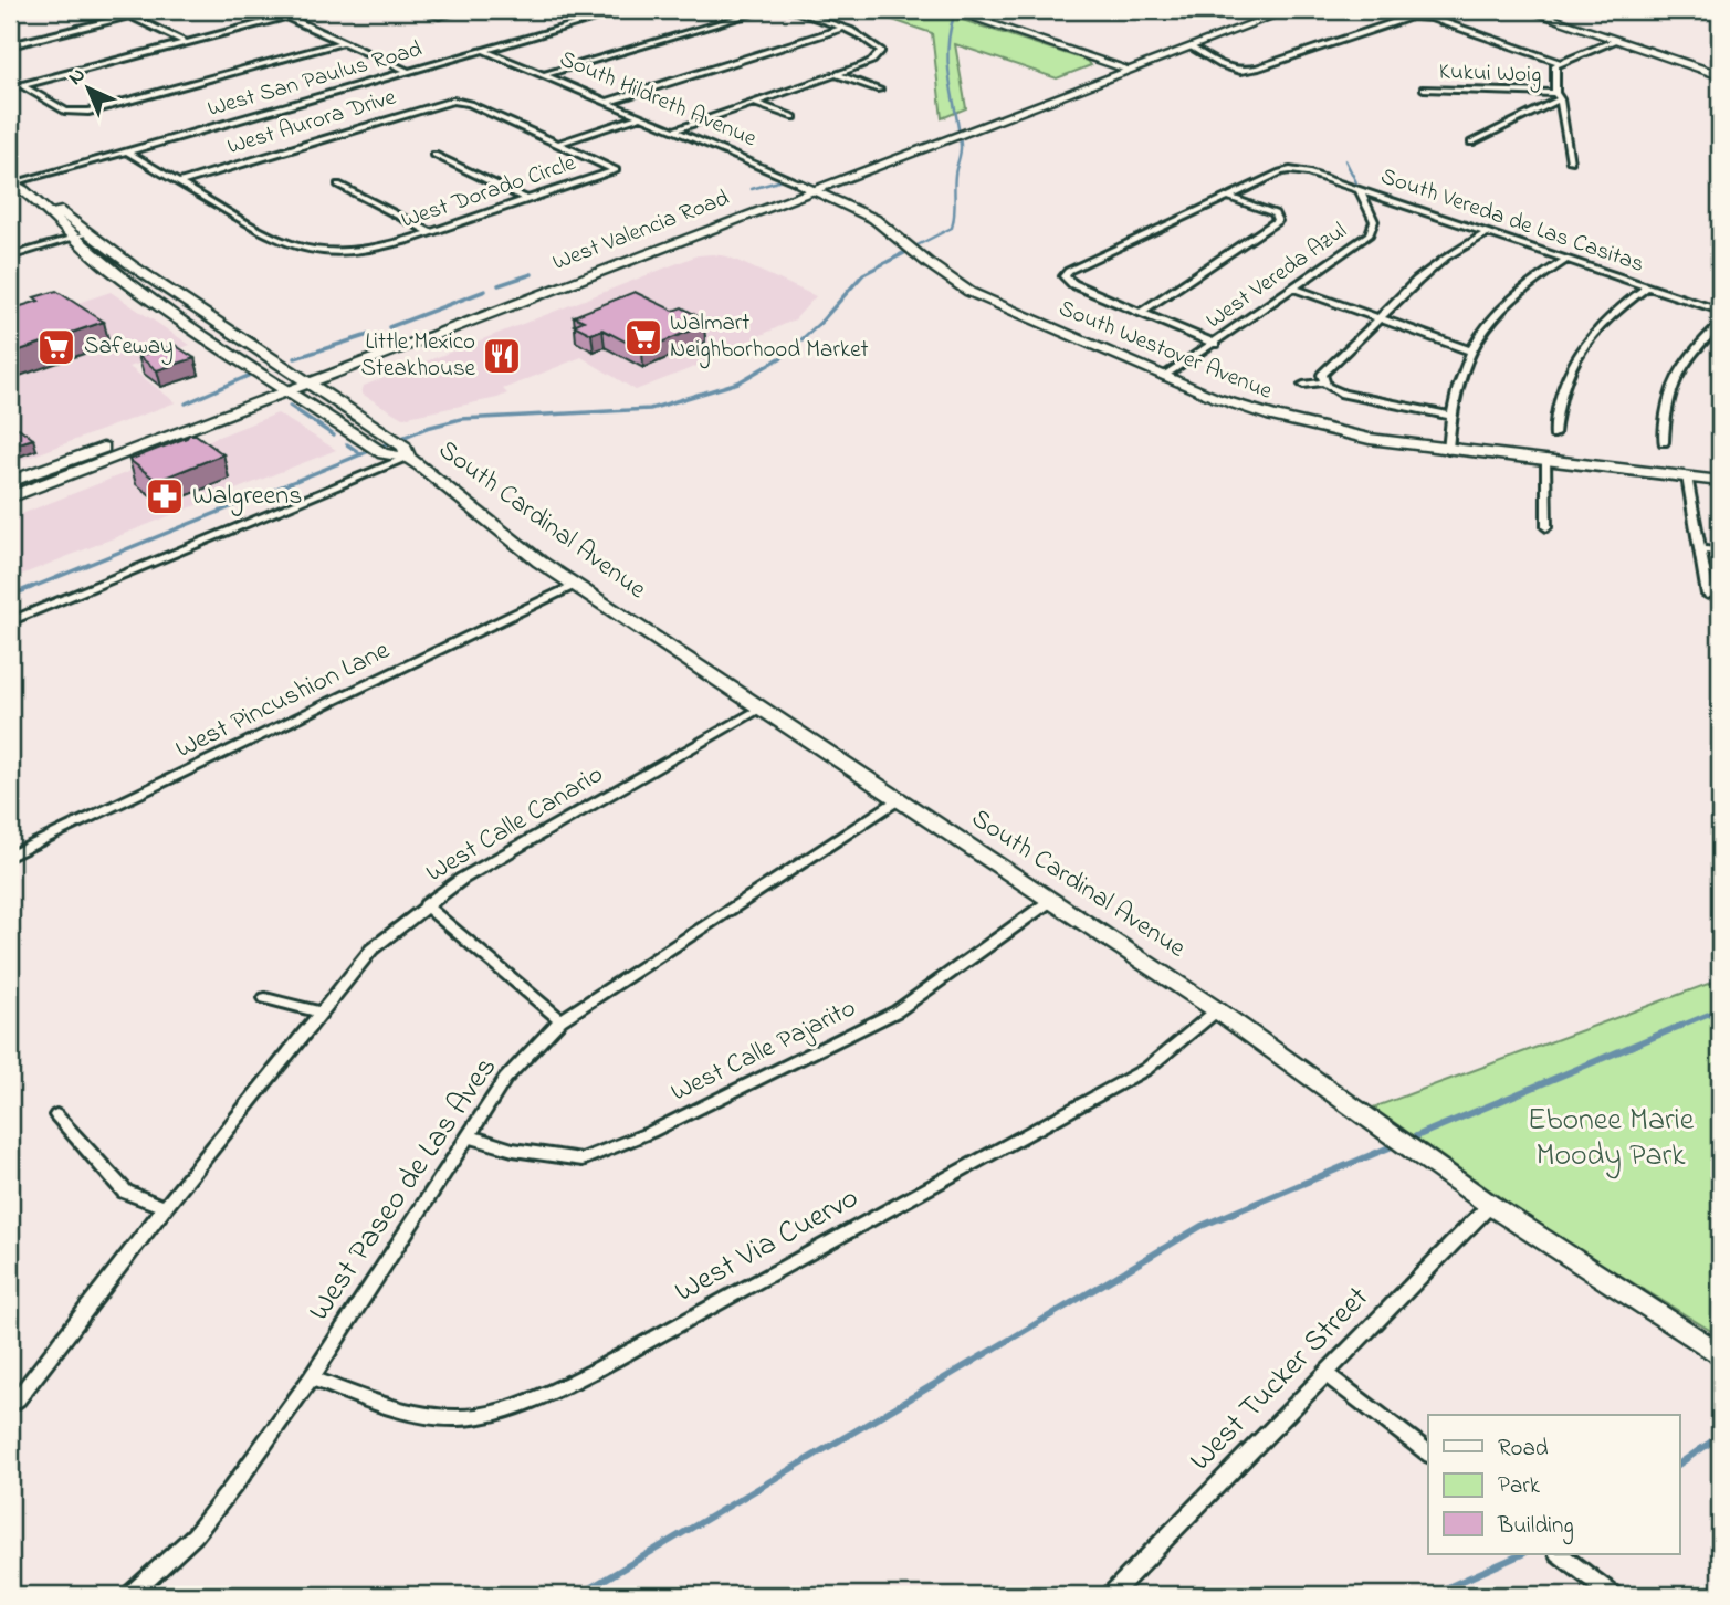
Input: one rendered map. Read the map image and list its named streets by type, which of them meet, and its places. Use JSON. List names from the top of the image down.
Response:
{
  "streets": {
    "main road": [
      "South Hildreth Avenue",
      "West Valencia Road",
      "South Westover Avenue",
      "South Cardinal Avenue"
    ],
    "street": [
      "Kukui Woig",
      "West San Paulus Road",
      "West Aurora Drive",
      "West Dorado Circle",
      "South Vereda de Las Casitas",
      "West Vereda Azul",
      "West Pincushion Lane",
      "West Calle Canario",
      "West Calle Pajarito",
      "West Paseo de Las Aves",
      "West Via Cuervo",
      "West Tucker Street"
    ]
  },
  "crossings": [
    ["West San Paulus Road", "South Hildreth Avenue"],
    ["West San Paulus Road", "West Dorado Circle"],
    ["West San Paulus Road", "South Cardinal Avenue"],
    ["South Hildreth Avenue", "West Valencia Road"],
    ["South Hildreth Avenue", "South Westover Avenue"],
    ["West Aurora Drive", "West Dorado Circle"],
    ["South Vereda de Las Casitas", "West Vereda Azul"],
    ["West Valencia Road", "South Westover Avenue"],
    ["West Valencia Road", "South Cardinal Avenue"],
    ["West Vereda Azul", "South Westover Avenue"],
    ["South Cardinal Avenue", "West Pincushion Lane"],
    ["South Cardinal Avenue", "West Calle Canario"],
    ["South Cardinal Avenue", "West Calle Pajarito"],
    ["South Cardinal Avenue", "West Paseo de Las Aves"],
    ["South Cardinal Avenue", "West Via Cuervo"],
    ["South Cardinal Avenue", "West Tucker Street"],
    ["West Calle Pajarito", "West Paseo de Las Aves"],
    ["West Paseo de Las Aves", "West Via Cuervo"]
  ],
  "parks": ["Ebonee Marie Moody Park"],
  "places": {
    "supermarket": ["Walmart Neighborhood Market", "Safeway"],
    "restaurant": ["Little Mexico Steakhouse"],
    "pharmacy": ["Walgreens"]
  },
  "legend": ["Road", "Park", "Building"],
  "north": "top left"
}
